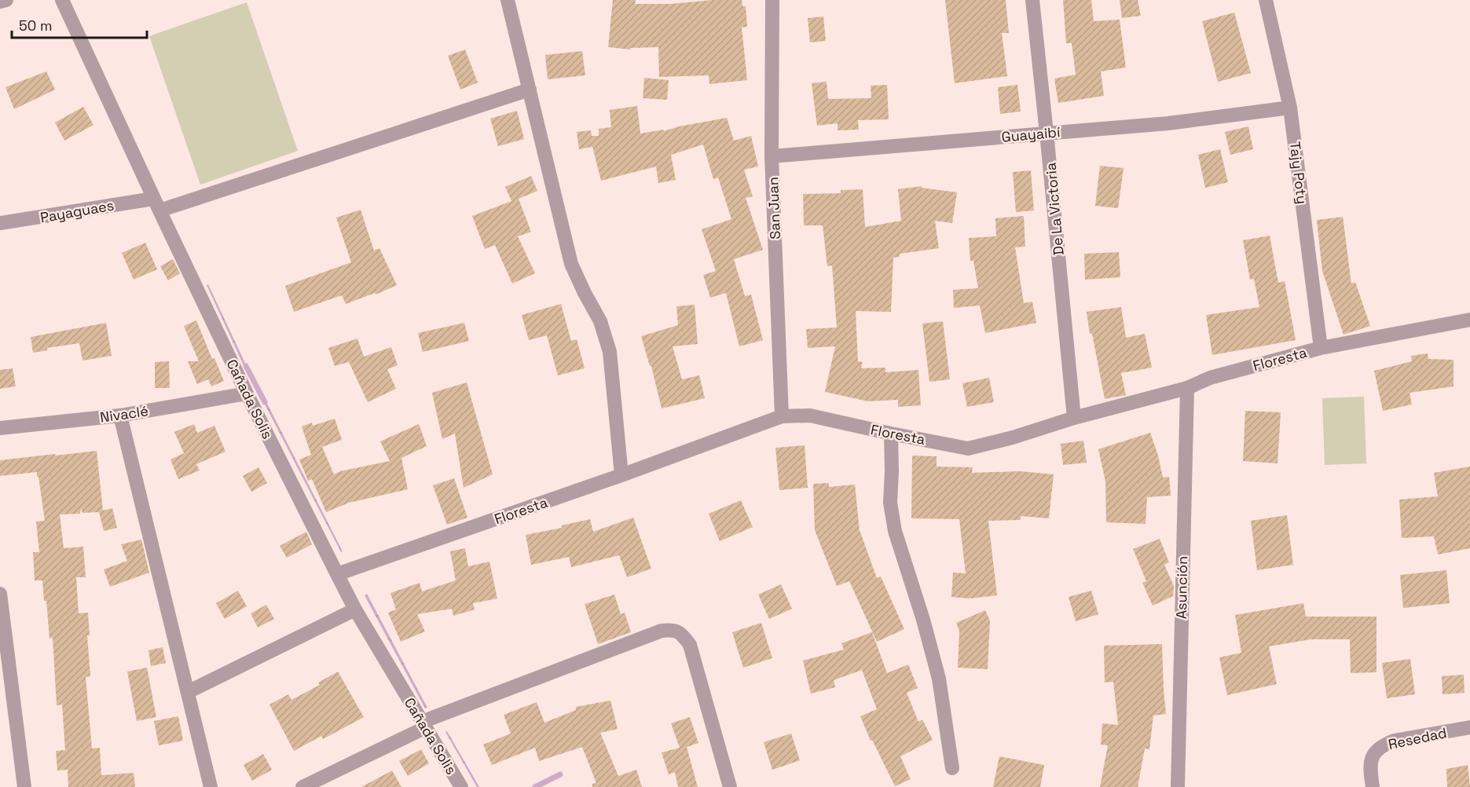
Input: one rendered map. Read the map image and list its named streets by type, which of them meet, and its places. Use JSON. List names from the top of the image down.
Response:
{
  "streets": {
    "street": [
      "Guayaibí",
      "Tajy Poty",
      "San Juan",
      "De La Victoria",
      "Payaguaes",
      "Floresta",
      "Cañada Solis",
      "Nivaclé",
      "Asunción",
      "Resedad"
    ]
  },
  "crossings": [
    ["Guayaibí", "Tajy Poty"],
    ["Guayaibí", "San Juan"],
    ["Guayaibí", "De La Victoria"],
    ["Tajy Poty", "Floresta"],
    ["San Juan", "Floresta"],
    ["De La Victoria", "Floresta"],
    ["Payaguaes", "Cañada Solis"],
    ["Floresta", "Cañada Solis"],
    ["Floresta", "Asunción"],
    ["Cañada Solis", "Nivaclé"]
  ],
  "scale_bar": "50 m"
}
